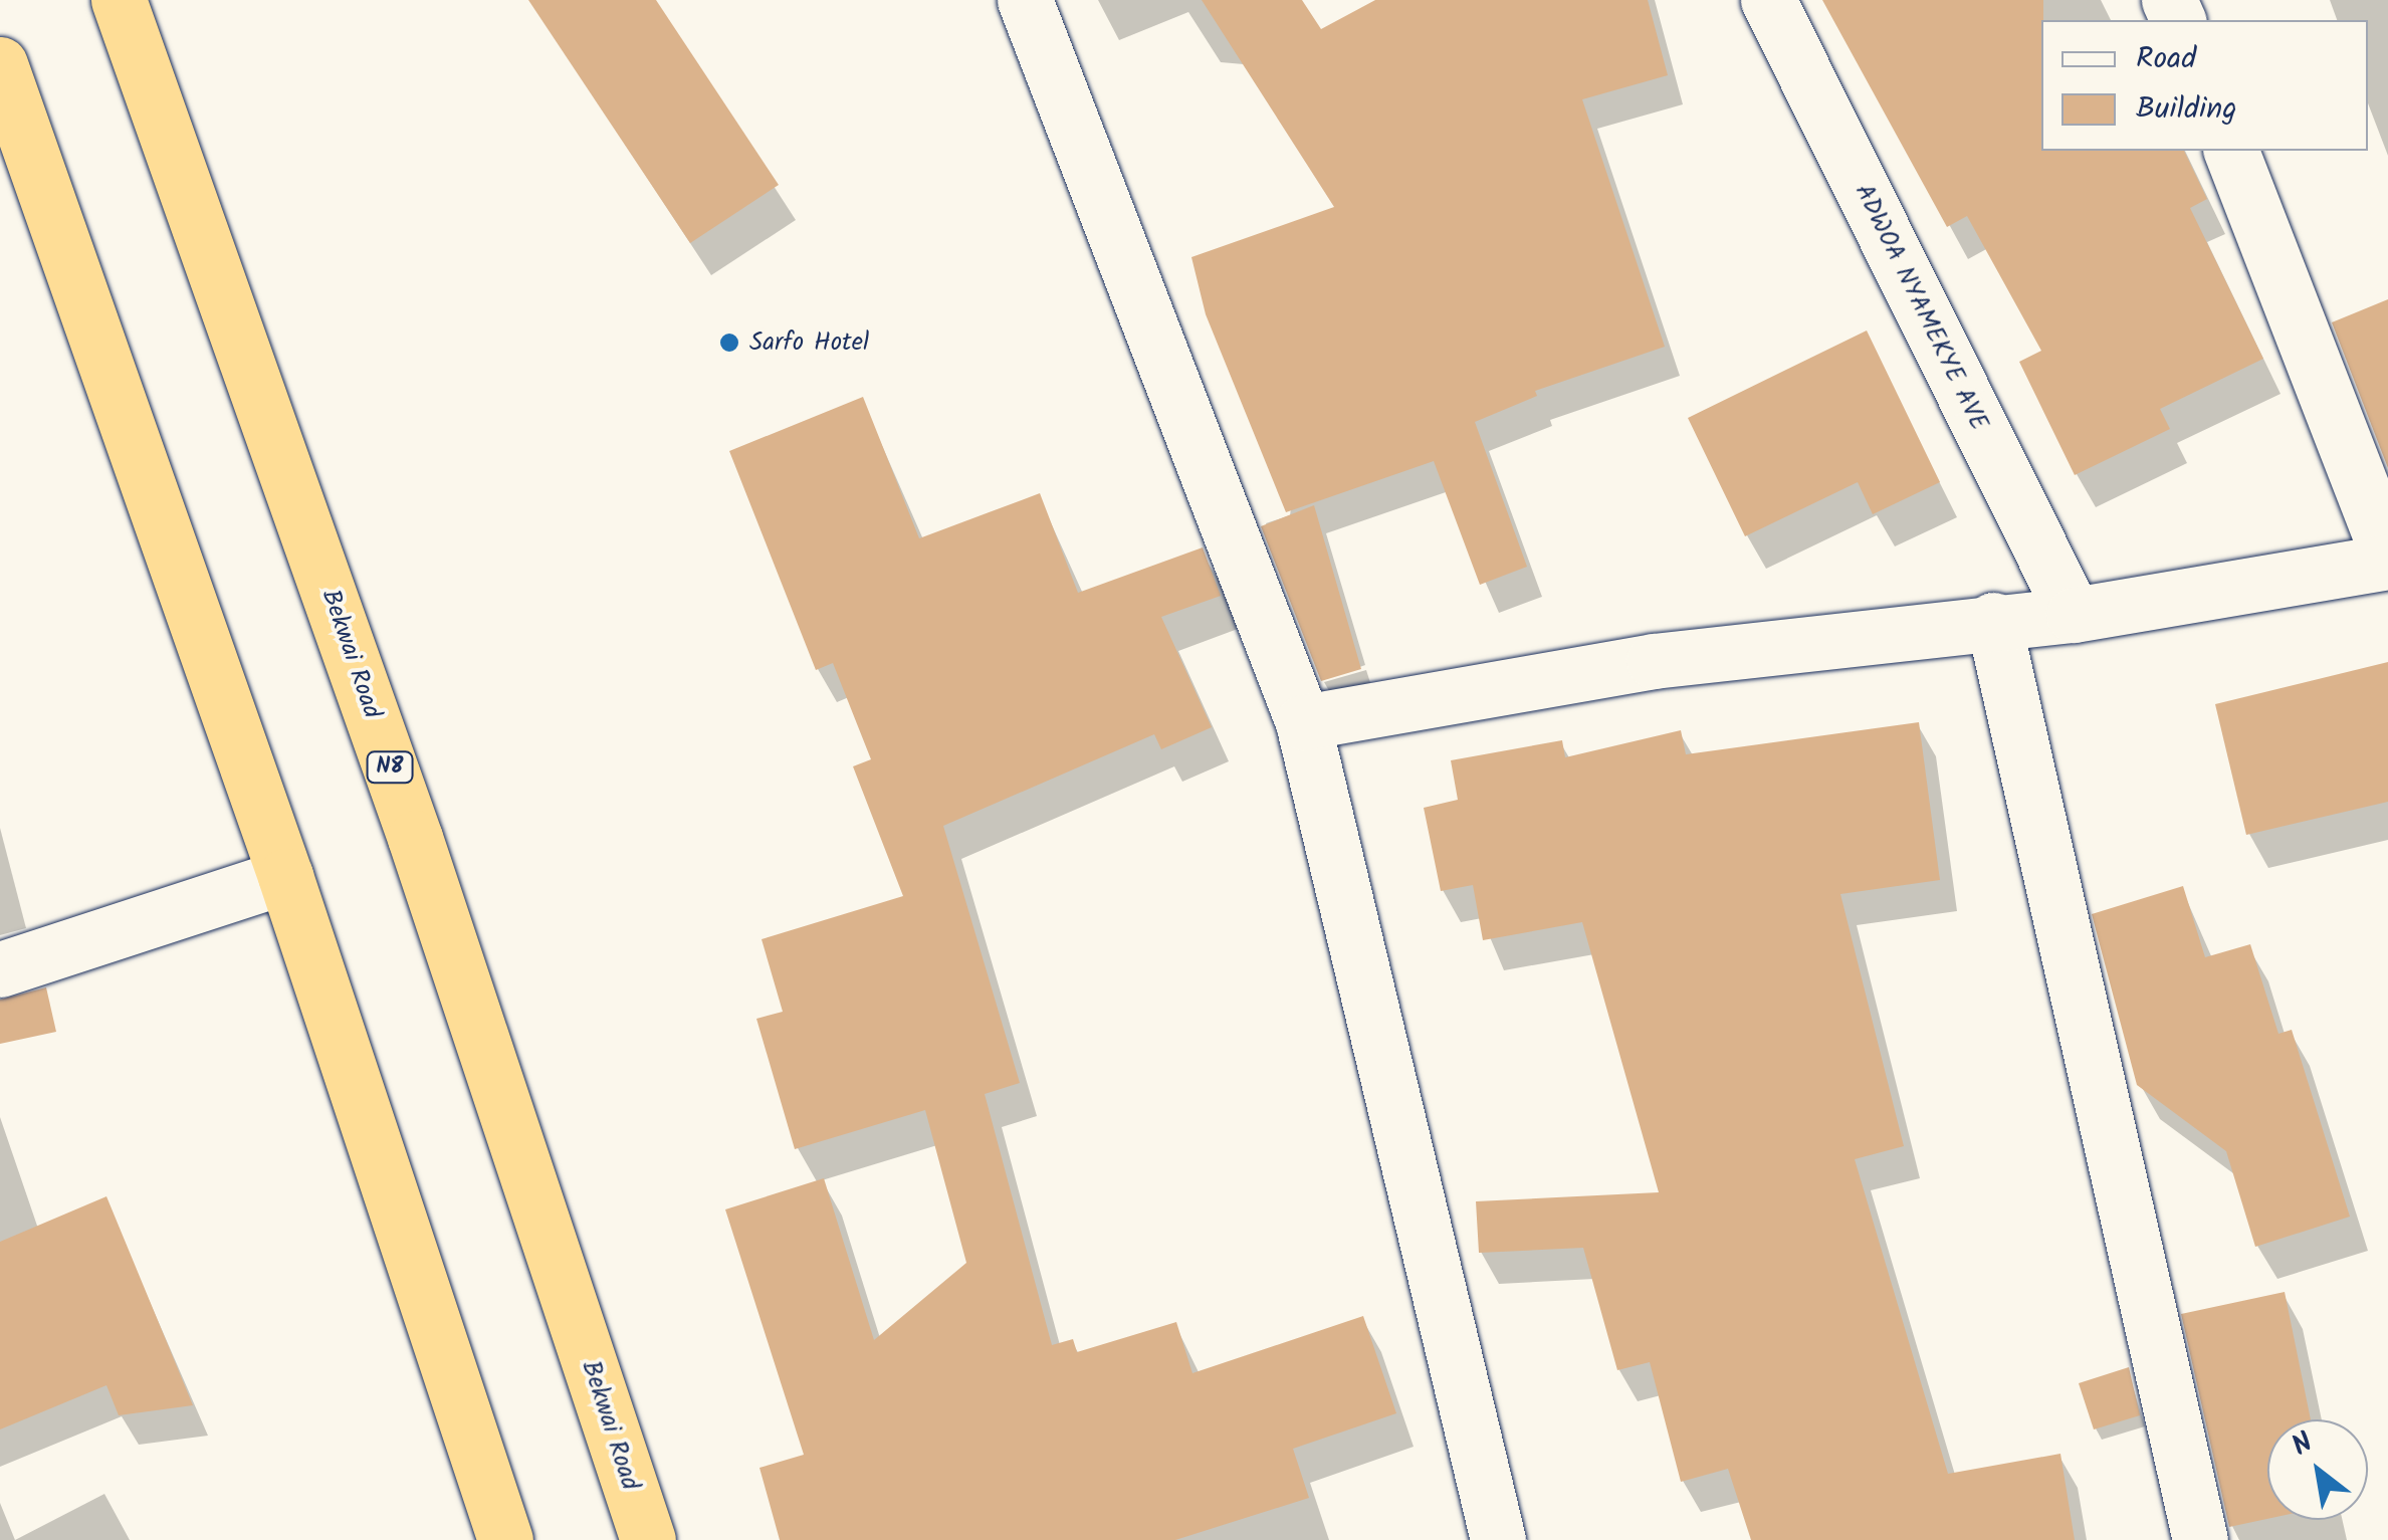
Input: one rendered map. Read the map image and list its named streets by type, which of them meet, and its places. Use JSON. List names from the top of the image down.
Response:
{
  "streets": {
    "highway": ["Bekwai Road", "N8"],
    "street": ["ADWOA NYAMEKYE AVE"]
  },
  "places": ["Sarfo Hotel"],
  "legend": ["Road", "Building"],
  "north": "top left"
}
